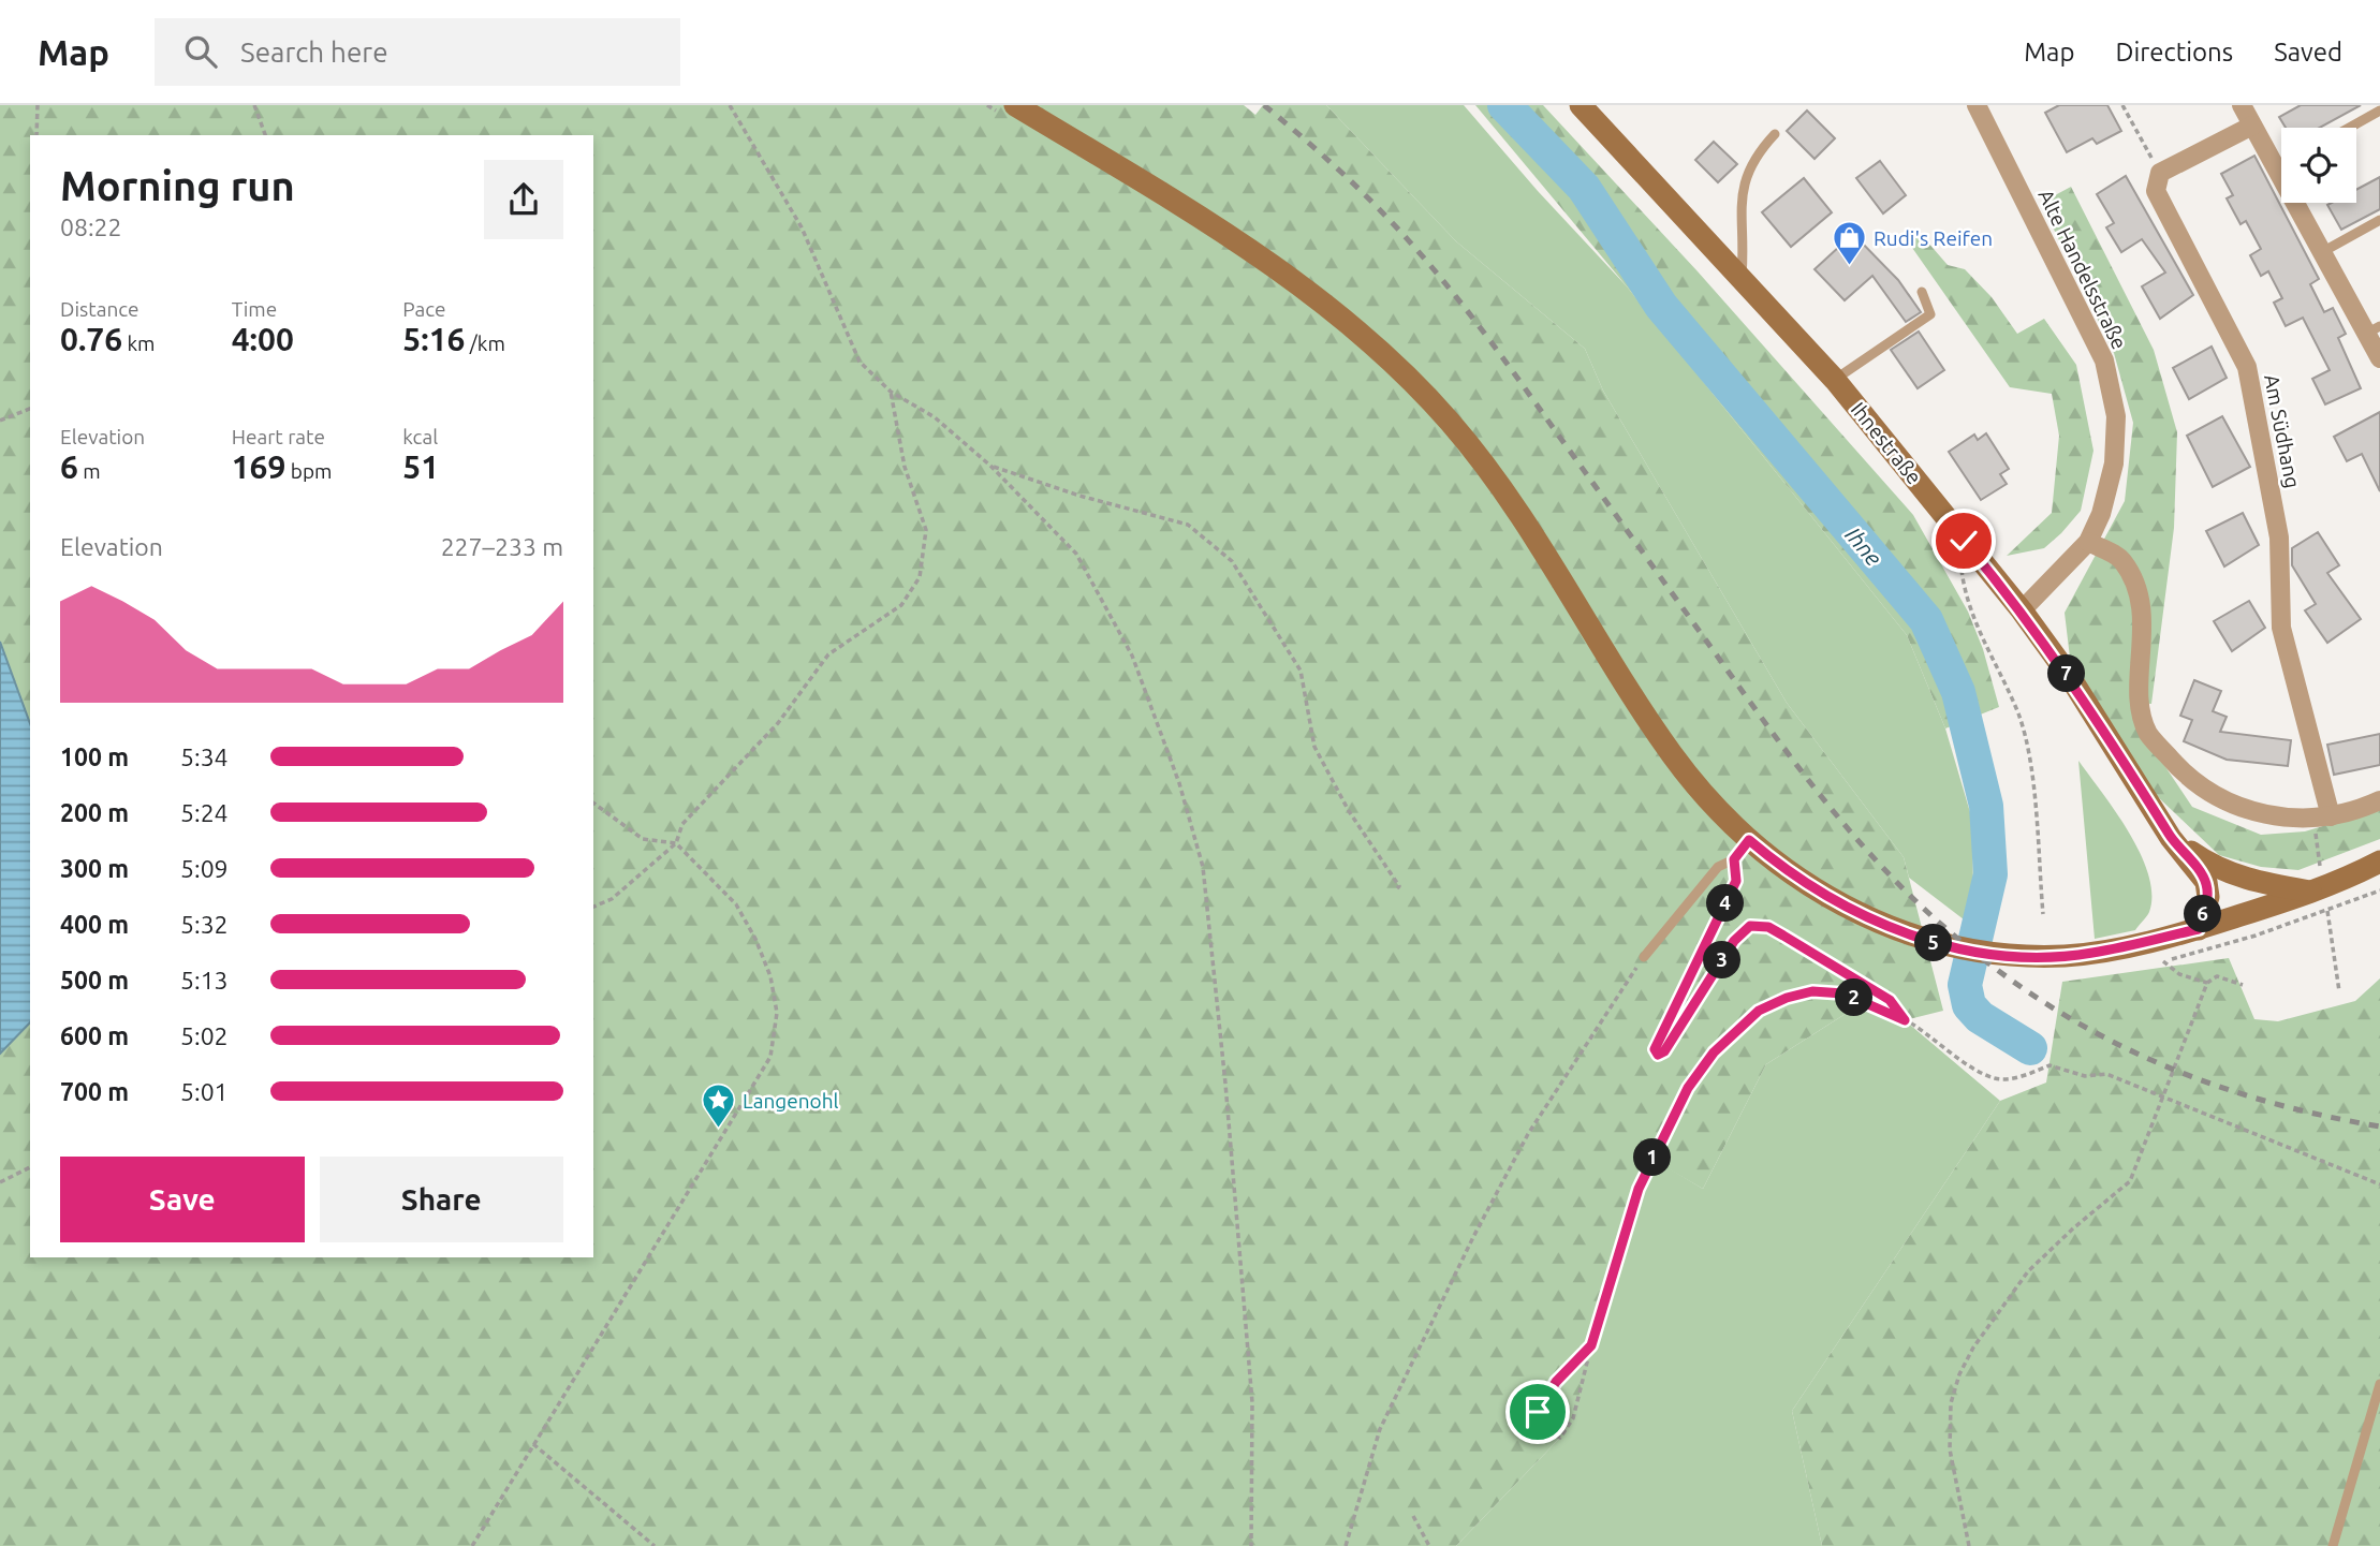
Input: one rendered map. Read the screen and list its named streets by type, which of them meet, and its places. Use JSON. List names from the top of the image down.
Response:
{
  "streets": {
    "main road": ["Ihnestraße"],
    "street": ["Alte Handelsstraße", "Am Südhang"]
  },
  "crossings": [
    ["Alte Handelsstraße", "Ihnestraße"]
  ],
  "water": ["Ihne"],
  "places": {
    "shop": ["Rudi's Reifen"],
    "place": ["Langenohl"]
  },
  "page": {
    "header": "Map",
    "search": "Search here",
    "nav": ["Map", "Directions", "Saved"],
    "heading": ["Morning run", "08:22"],
    "stats": [
      ["Distance", "0.76 km"],
      ["Time", "4:00"],
      ["Pace", "5:16 /km"],
      ["Elevation", "6 m"],
      ["Heart rate", "169 bpm"],
      ["kcal", "51"]
    ],
    "chart": ["Elevation", "227–233 m"],
    "pins": [
      "7",
      "4",
      "6",
      "5",
      "3",
      "2",
      "1"
    ],
    "list": [
      {
        "name": "100 m",
        "note": "5:34"
      },
      {
        "name": "200 m",
        "note": "5:24"
      },
      {
        "name": "300 m",
        "note": "5:09"
      },
      {
        "name": "400 m",
        "note": "5:32"
      },
      {
        "name": "500 m",
        "note": "5:13"
      },
      {
        "name": "600 m",
        "note": "5:02"
      },
      {
        "name": "700 m",
        "note": "5:01"
      }
    ],
    "buttons": ["Save", "Share"]
  }
}
